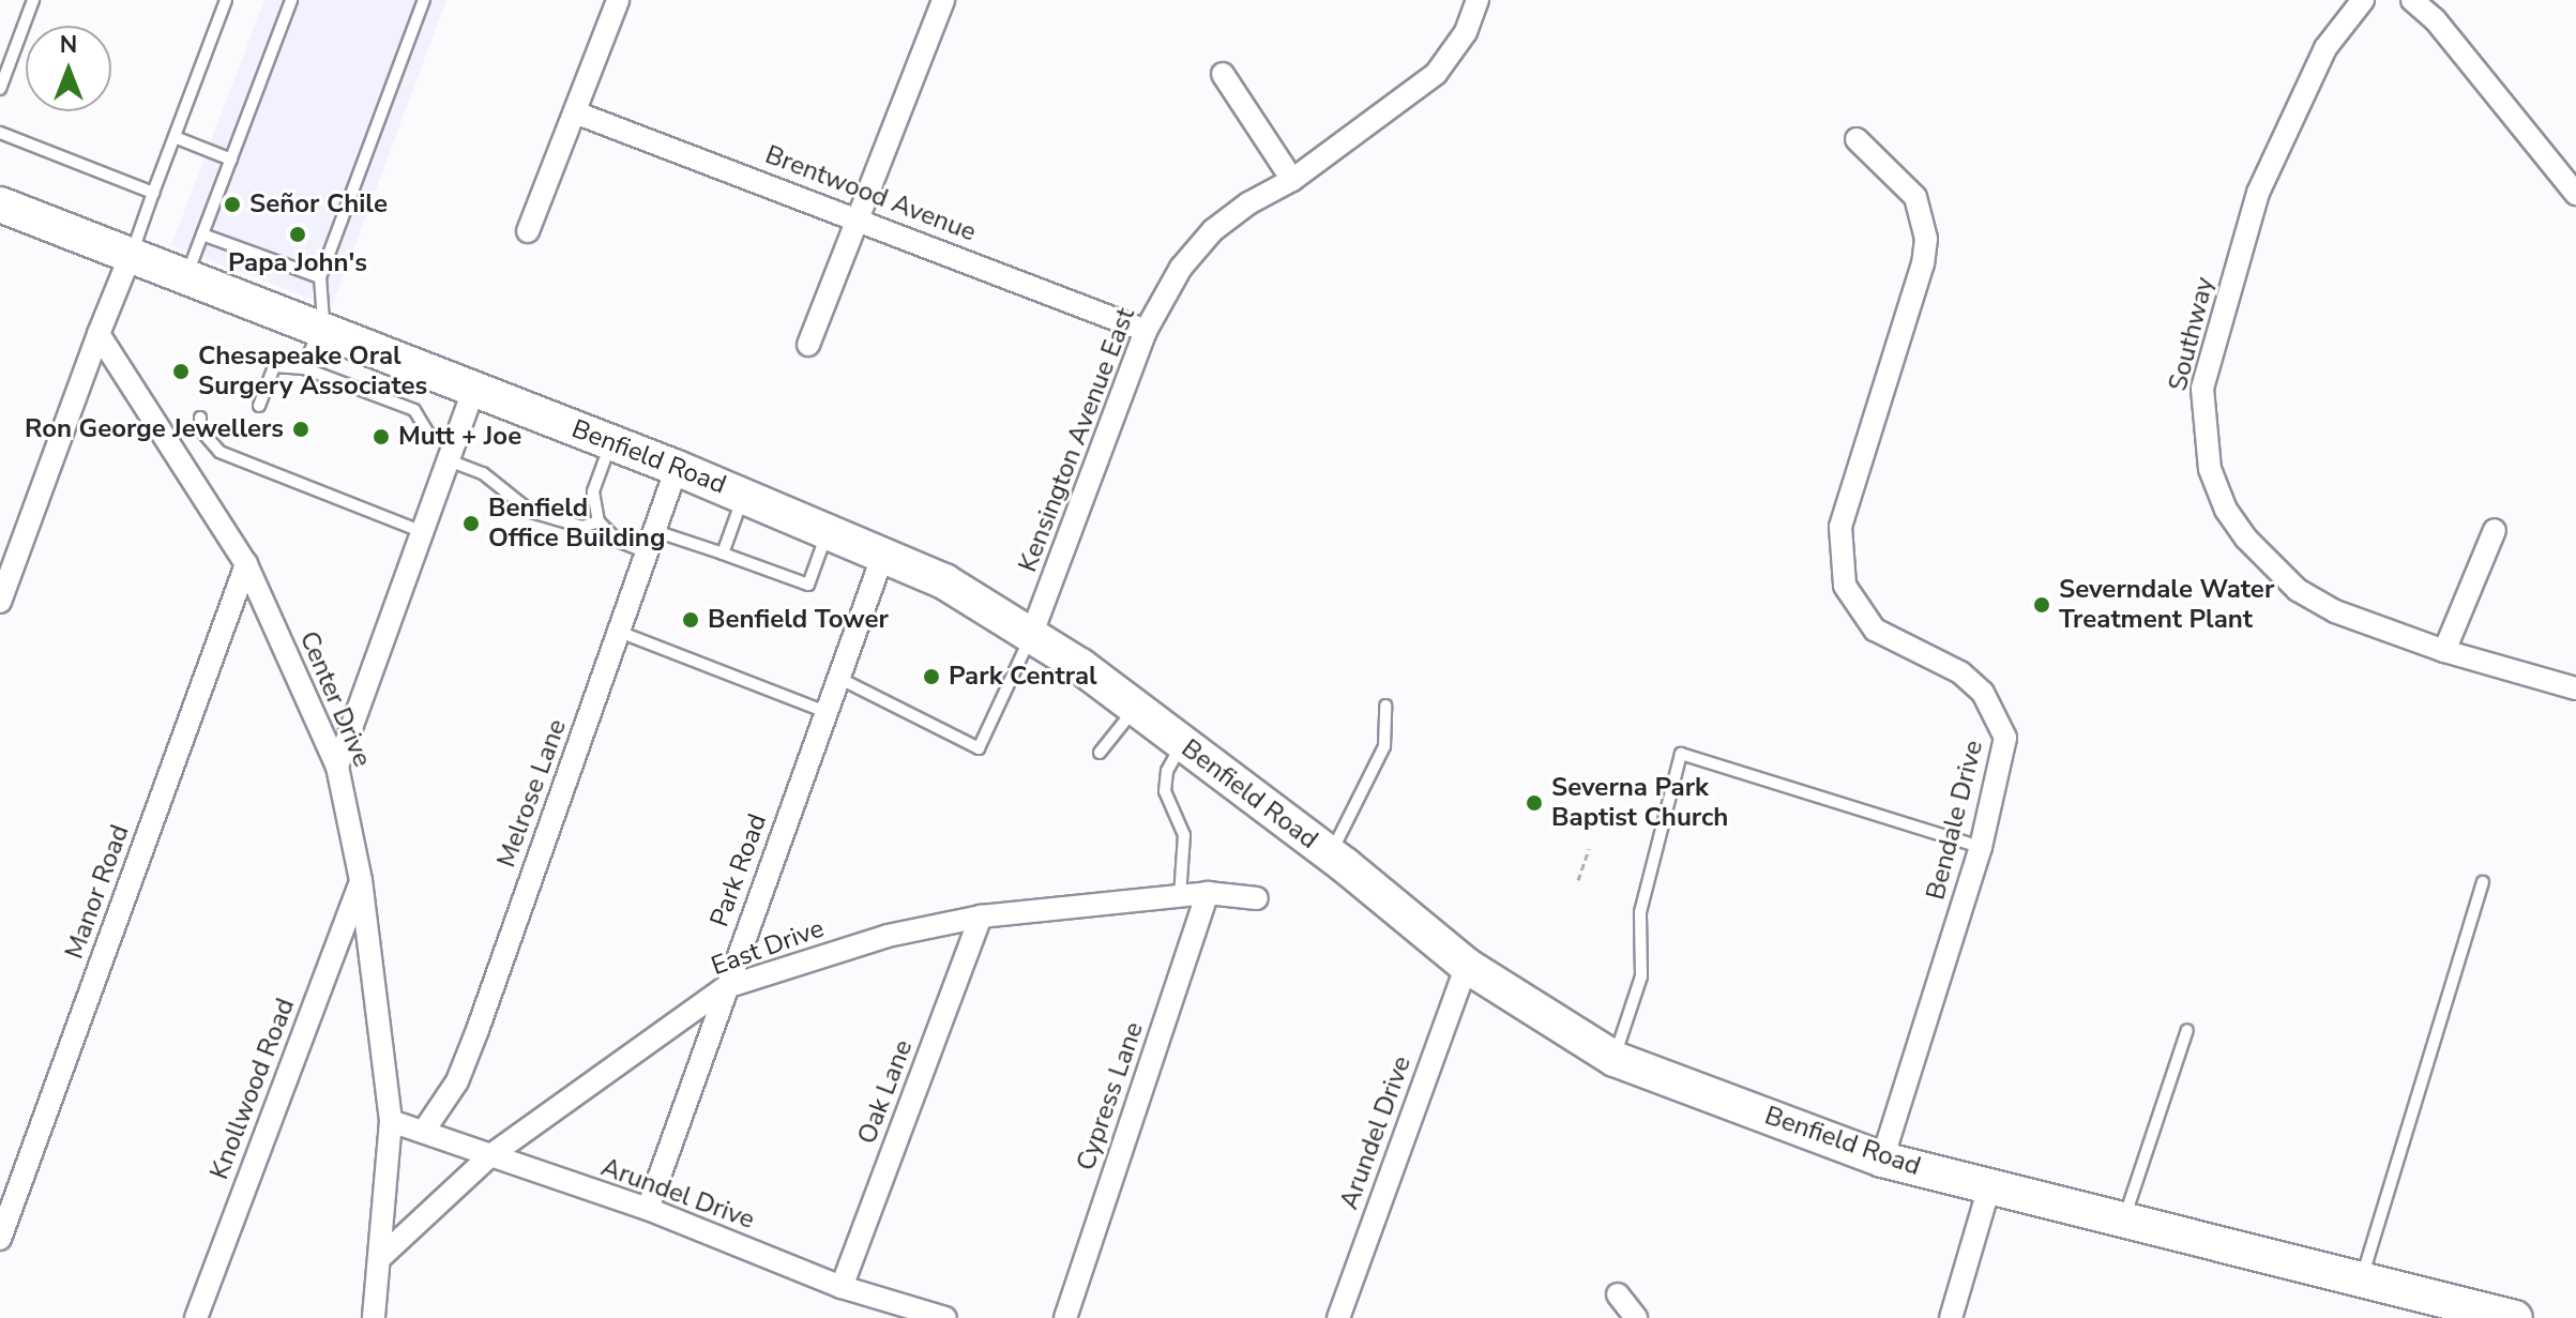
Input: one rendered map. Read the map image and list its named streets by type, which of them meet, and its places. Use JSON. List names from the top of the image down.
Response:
{
  "streets": {
    "main road": ["Benfield Road"],
    "street": [
      "Brentwood Avenue",
      "Southway",
      "Kensington Avenue East",
      "Center Drive",
      "Melrose Lane",
      "Bendale Drive",
      "Park Road",
      "Manor Road",
      "East Drive",
      "Knollwood Road",
      "Oak Lane",
      "Cypress Lane",
      "Arundel Drive"
    ]
  },
  "crossings": [
    ["Brentwood Avenue", "Kensington Avenue East"],
    ["Kensington Avenue East", "Benfield Road"],
    ["Benfield Road", "Melrose Lane"],
    ["Benfield Road", "Bendale Drive"],
    ["Benfield Road", "Park Road"],
    ["Benfield Road", "Arundel Drive"],
    ["Center Drive", "Manor Road"],
    ["Center Drive", "East Drive"],
    ["Center Drive", "Knollwood Road"],
    ["Center Drive", "Arundel Drive"],
    ["Melrose Lane", "Arundel Drive"],
    ["Park Road", "East Drive"],
    ["Park Road", "Arundel Drive"],
    ["East Drive", "Oak Lane"],
    ["East Drive", "Cypress Lane"],
    ["East Drive", "Arundel Drive"],
    ["Oak Lane", "Arundel Drive"]
  ],
  "places": [
    "Señor Chile",
    "Papa John's",
    "Chesapeake Oral Surgery Associates",
    "Ron George Jewellers",
    "Mutt + Joe",
    "Benfield Office Building",
    "Severndale Water Treatment Plant",
    "Benfield Tower",
    "Park Central",
    "Severna Park Baptist Church"
  ],
  "north": "top"
}
